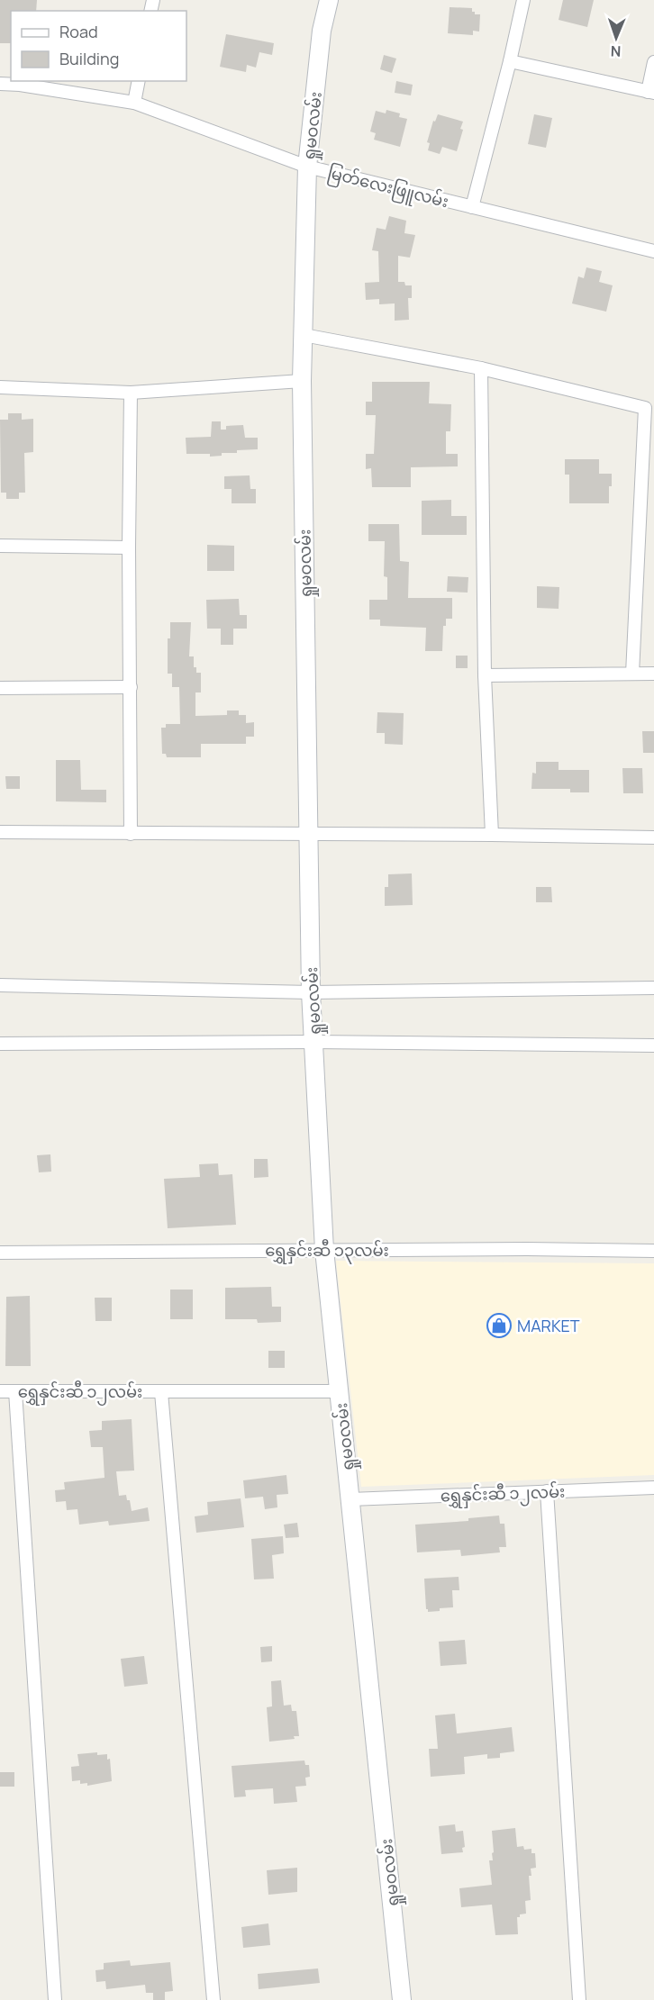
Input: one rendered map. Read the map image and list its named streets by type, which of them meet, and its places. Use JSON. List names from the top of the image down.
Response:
{
  "streets": {
    "street": [
      "ရှုမဝလမ်း",
      "မြတ်လေးဖြူလမ်း",
      "ရွှေနှင်းဆီ ၁၃လမ်း",
      "ရွှေနှင်းဆီ ၁၂လမ်း"
    ]
  },
  "crossings": [
    ["ရှုမဝလမ်း", "မြတ်လေးဖြူလမ်း"],
    ["ရှုမဝလမ်း", "ရွှေနှင်းဆီ ၁၃လမ်း"],
    ["ရှုမဝလမ်း", "ရွှေနှင်းဆီ ၁၂လမ်း"]
  ],
  "places": {
    "shop": ["MARKET"]
  },
  "legend": ["Road", "Building"],
  "north": "bottom"
}
